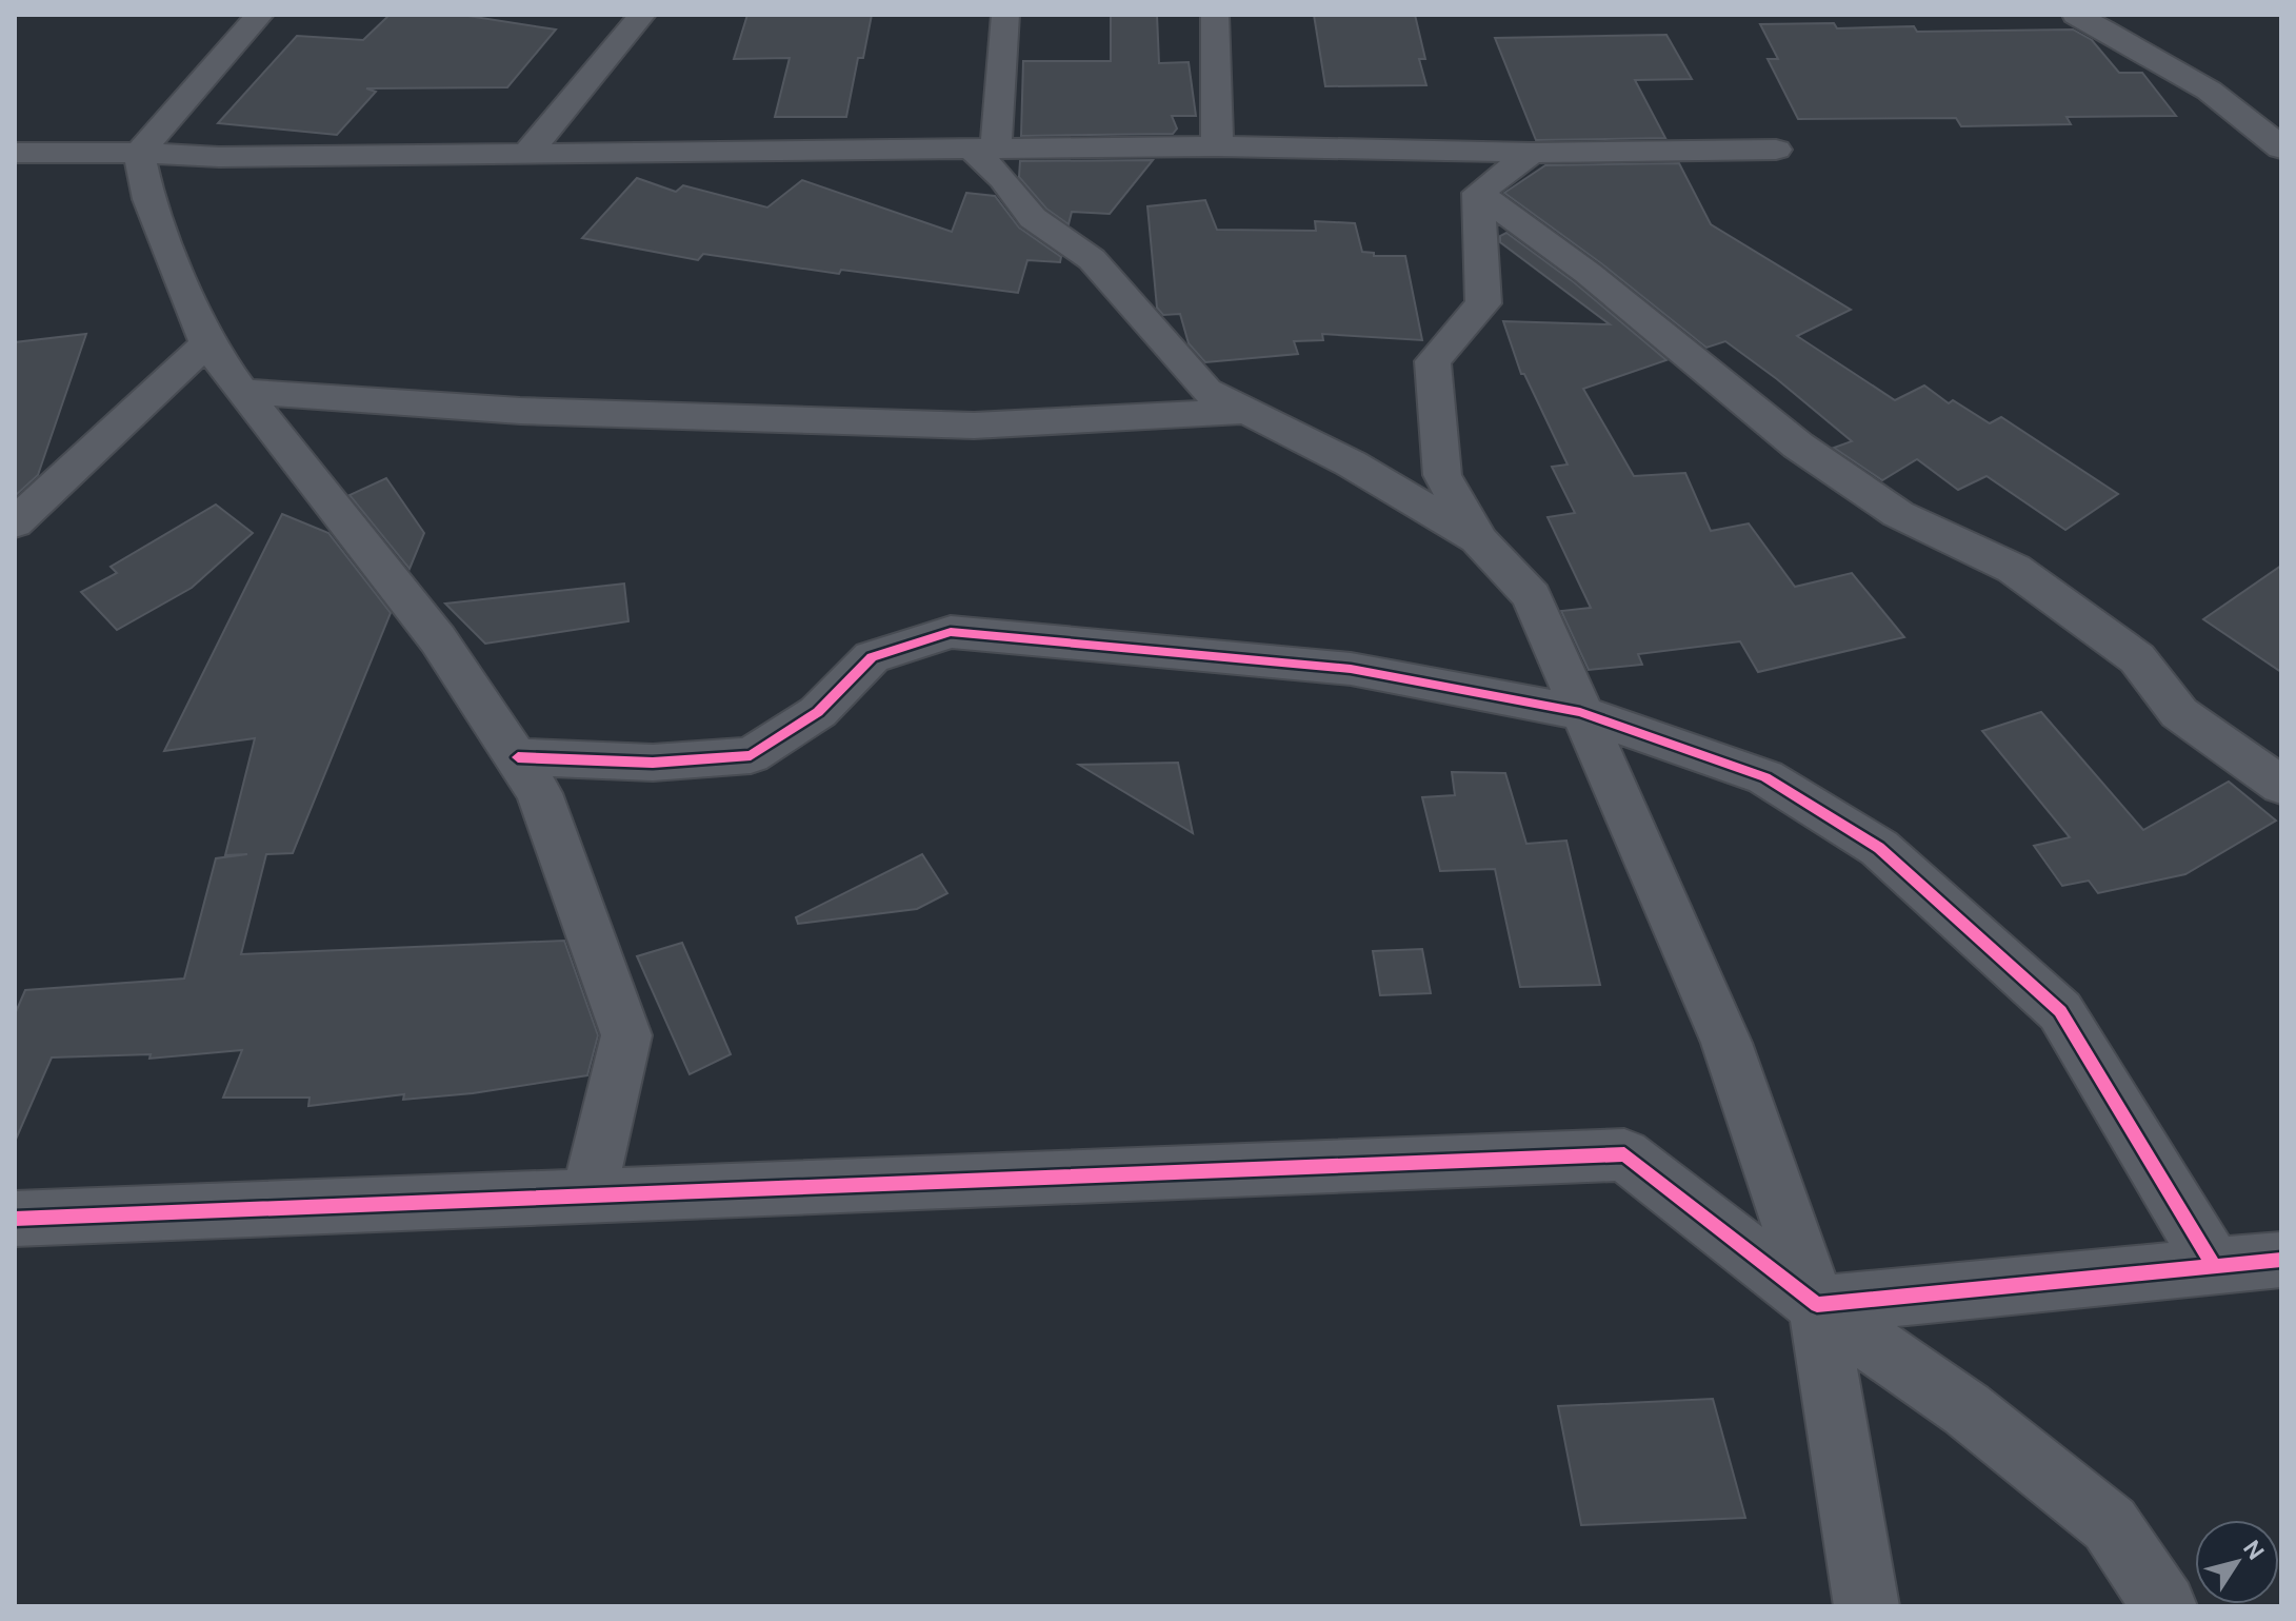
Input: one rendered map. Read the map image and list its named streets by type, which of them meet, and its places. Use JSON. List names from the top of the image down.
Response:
{
  "north": "top right"
}
